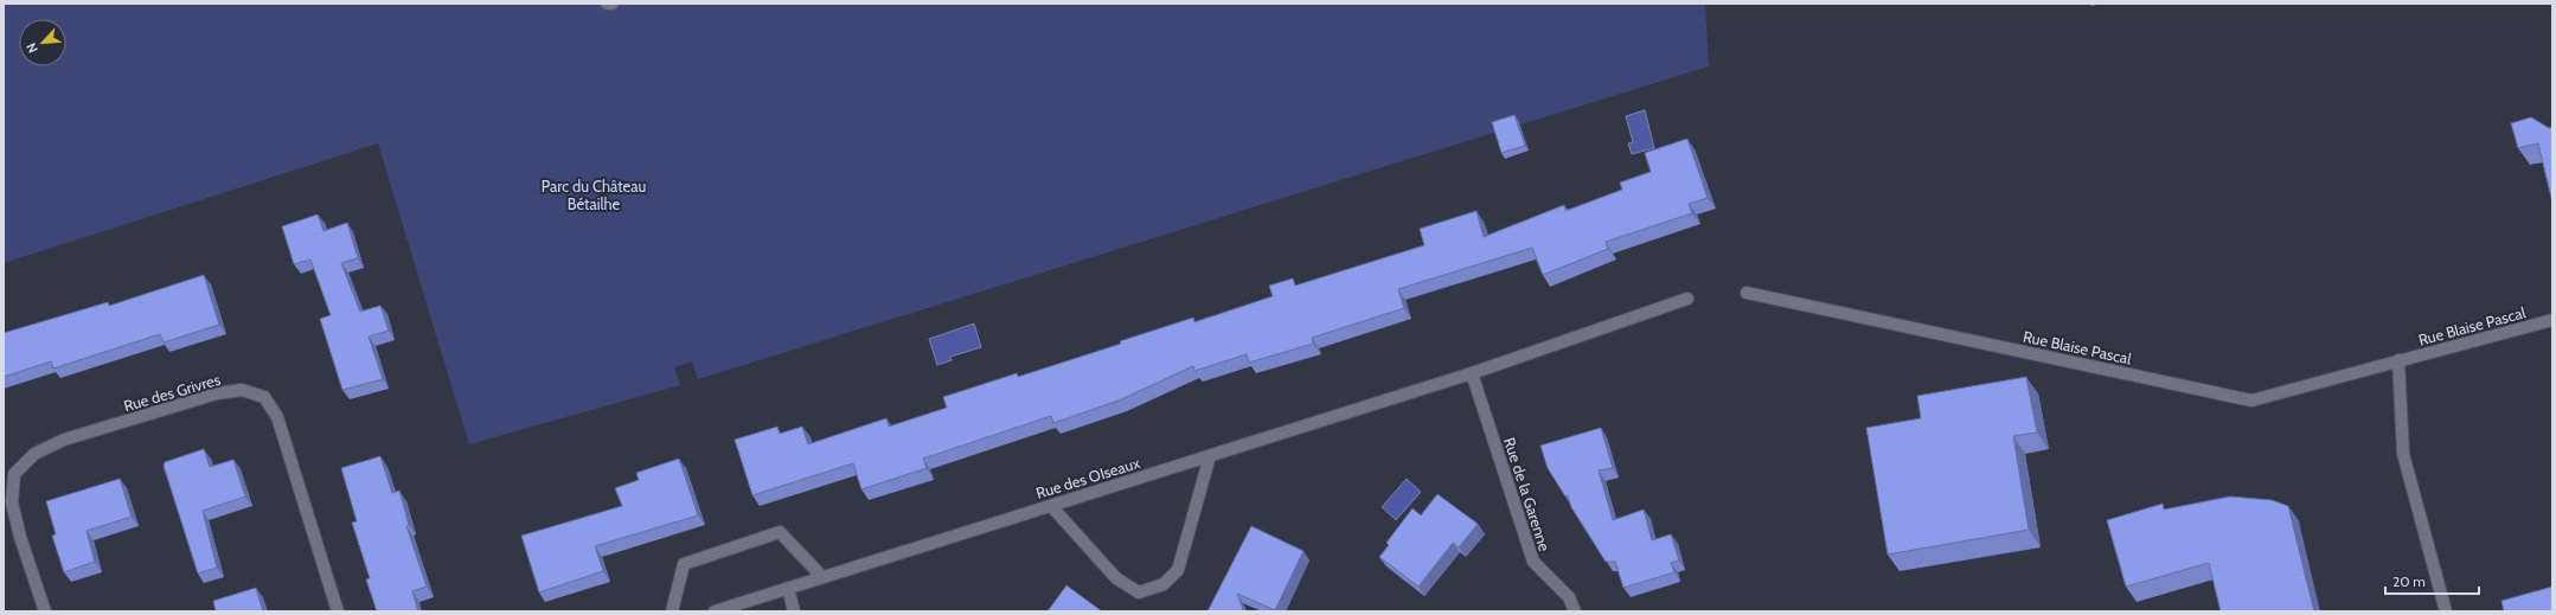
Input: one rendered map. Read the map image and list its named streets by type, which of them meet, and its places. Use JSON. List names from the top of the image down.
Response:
{
  "streets": {
    "street": [
      "Rue Blaise Pascal",
      "Rue des Grivres",
      "Rue des OIseaux",
      "Rue de la Garenne"
    ]
  },
  "crossings": [
    ["Rue des OIseaux", "Rue de la Garenne"]
  ],
  "parks": ["Parc du Château Bétailhe"],
  "scale_bar": "20 m",
  "north": "bottom left"
}
